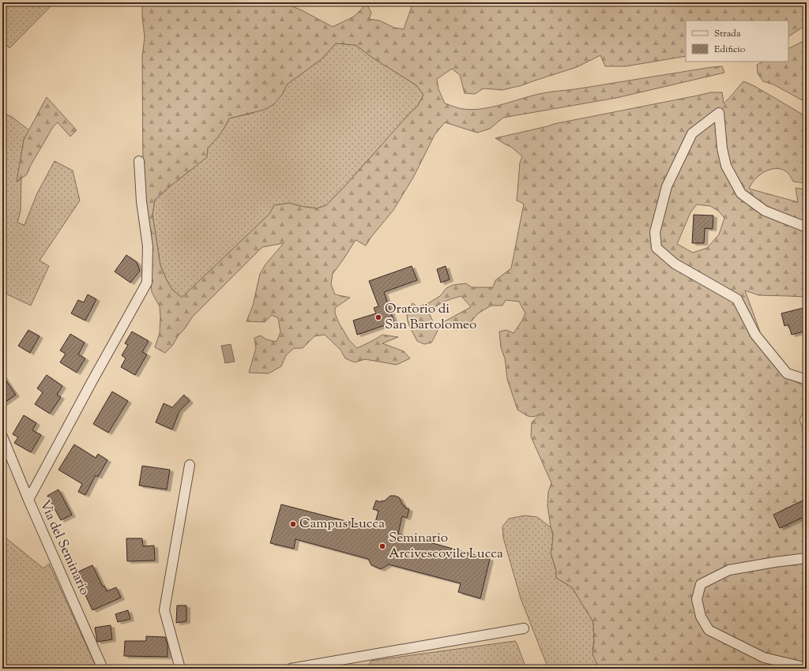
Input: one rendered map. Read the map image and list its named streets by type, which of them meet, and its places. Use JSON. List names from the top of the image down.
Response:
{
  "streets": {
    "street": ["Via del Seminario"]
  },
  "places": ["Oratorio di San Bartolomeo", "Campus Lucca", "Seminario Arcivescovile Lucca"],
  "legend": ["Strada", "Edificio"]
}
